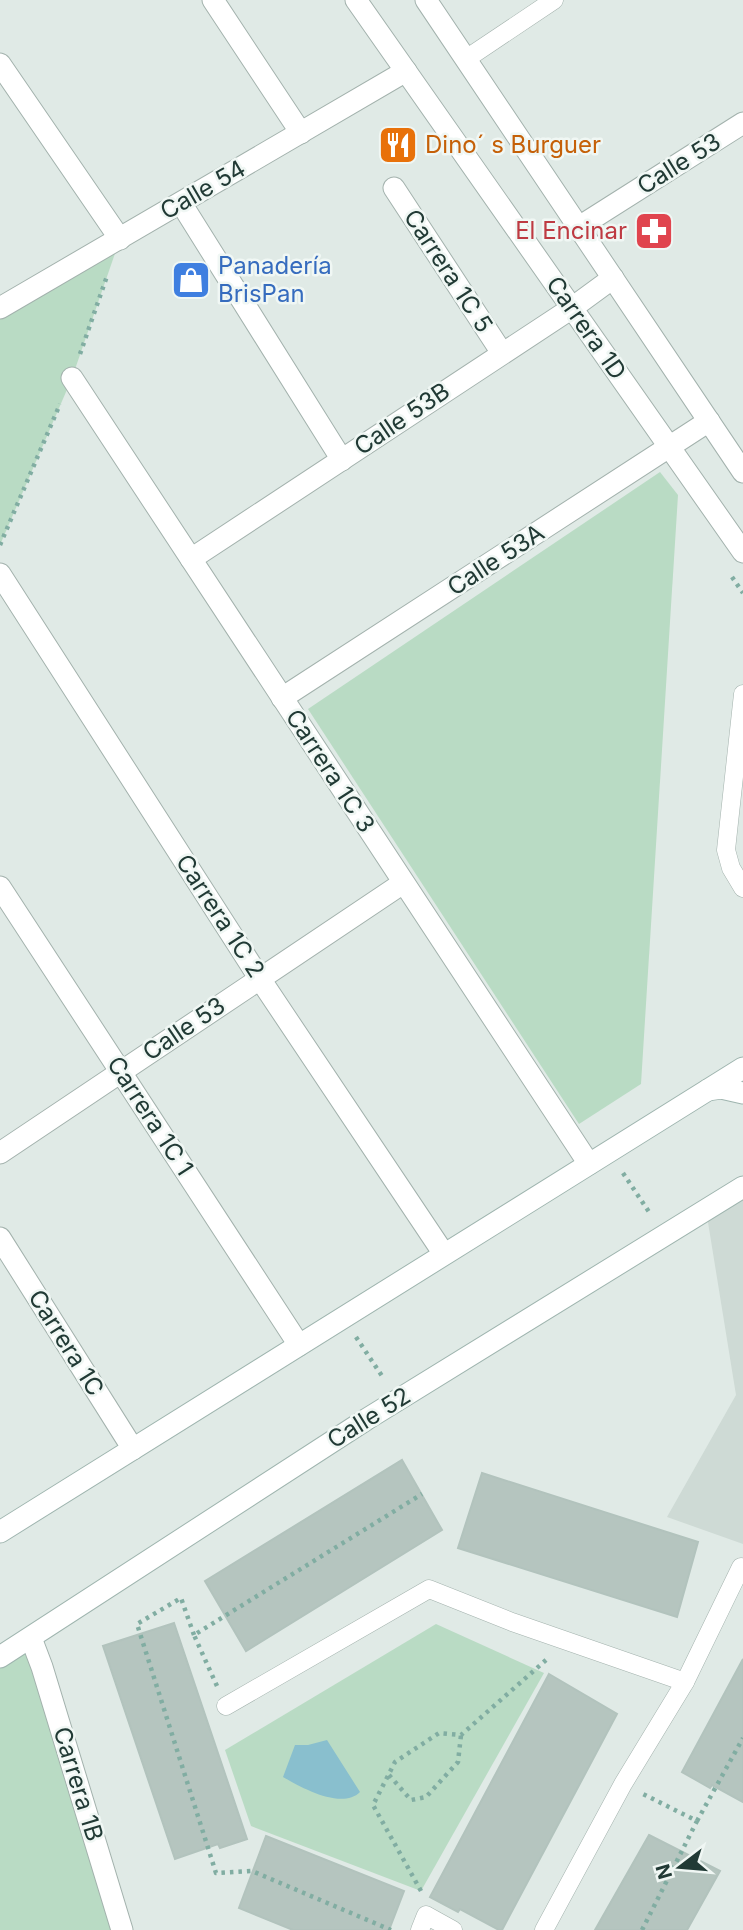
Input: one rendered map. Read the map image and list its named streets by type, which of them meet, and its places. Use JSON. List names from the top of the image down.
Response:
{
  "streets": {
    "street": [
      "Calle 53",
      "Calle 54",
      "Carrera 1C 5",
      "Carrera 1D",
      "Calle 53B",
      "Calle 53A",
      "Carrera 1C 3",
      "Carrera 1C 2",
      "Carrera 1C 1",
      "Carrera 1C",
      "Calle 52",
      "Carrera 1B"
    ]
  },
  "crossings": [
    ["Calle 53", "Carrera 1D"],
    ["Calle 53", "Carrera 1C 3"],
    ["Calle 53", "Carrera 1C 2"],
    ["Calle 53", "Carrera 1C 1"],
    ["Calle 54", "Carrera 1D"],
    ["Carrera 1C 5", "Calle 53B"],
    ["Carrera 1D", "Calle 53B"],
    ["Carrera 1D", "Calle 53A"],
    ["Calle 53B", "Carrera 1C 3"],
    ["Calle 53A", "Carrera 1C 3"],
    ["Calle 52", "Carrera 1B"]
  ],
  "places": {
    "restaurant": ["Dino´ s Burguer"],
    "pharmacy": ["El Encinar"],
    "shop": ["Panadería BrisPan"]
  },
  "north": "left"
}
